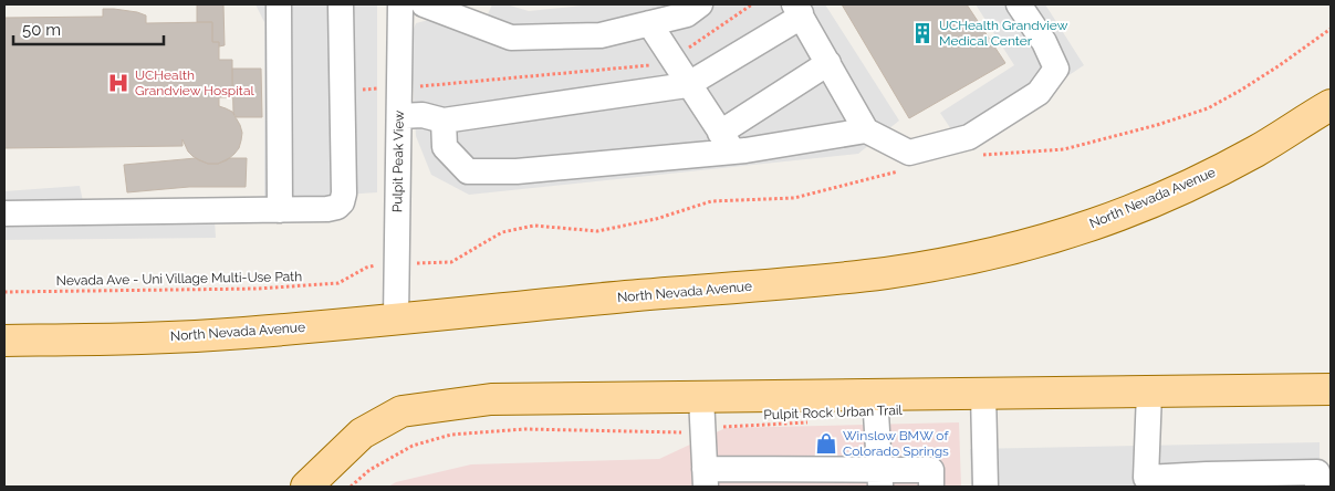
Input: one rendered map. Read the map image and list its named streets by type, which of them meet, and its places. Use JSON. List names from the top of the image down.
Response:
{
  "streets": {
    "main road": ["North Nevada Avenue"],
    "street": ["Pulpit Peak View"],
    "path": ["Nevada Ave - Uni Village Multi-Use Path", "Pulpit Rock Urban Trail"]
  },
  "crossings": [
    ["Pulpit Peak View", "North Nevada Avenue"],
    ["Pulpit Peak View", "Nevada Ave - Uni Village Multi-Use Path"]
  ],
  "places": {
    "building": ["UCHealth Grandview Medical Center"],
    "hospital": ["UCHealth Grandview Hospital"],
    "shop": ["Winslow BMW of Colorado Springs"]
  },
  "scale_bar": "50 m"
}
